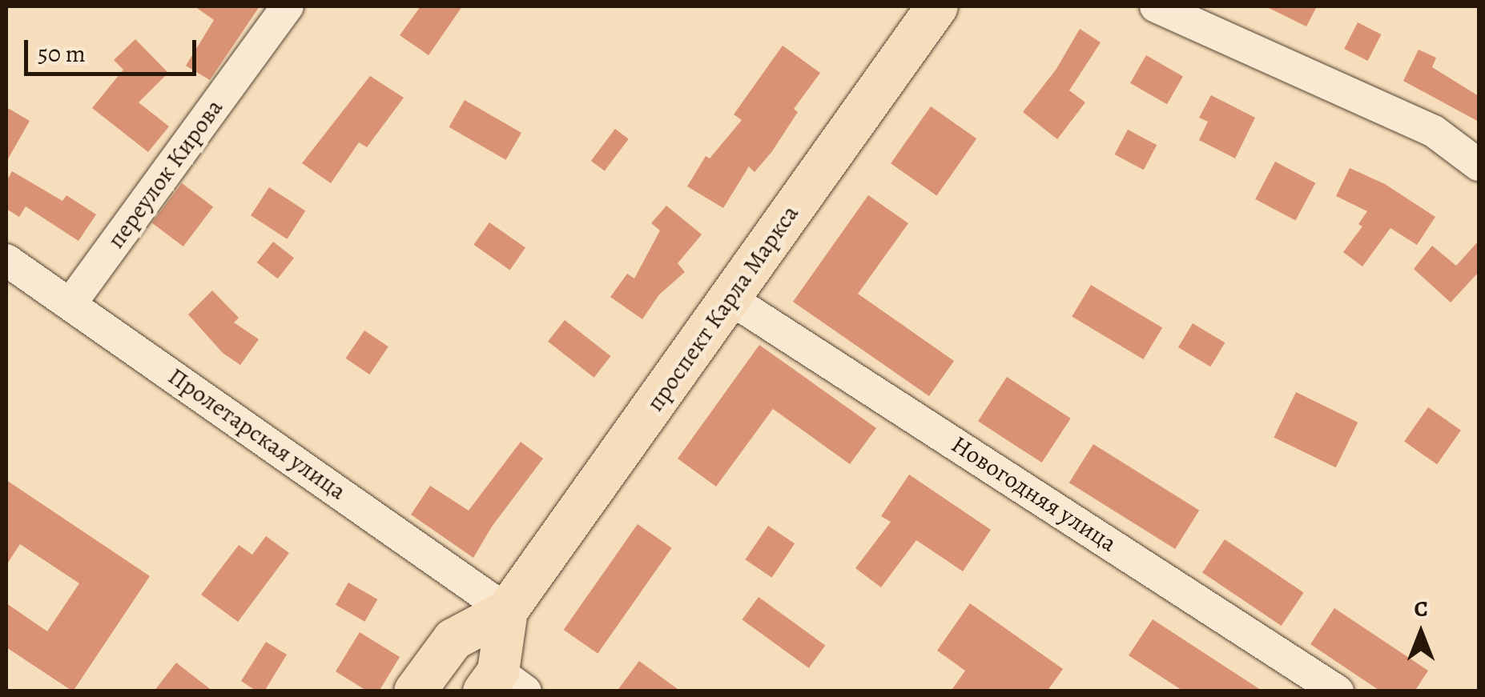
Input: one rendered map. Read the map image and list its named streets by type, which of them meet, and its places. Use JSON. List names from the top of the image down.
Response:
{
  "streets": {
    "main road": ["проспект Карла Маркса"],
    "street": ["переулок Кирова", "Пролетарская улица", "Новогодняя улица"]
  },
  "crossings": [
    ["переулок Кирова", "Пролетарская улица"],
    ["проспект Карла Маркса", "Пролетарская улица"],
    ["проспект Карла Маркса", "Новогодняя улица"]
  ],
  "scale_bar": "50 m",
  "north": "top"
}
